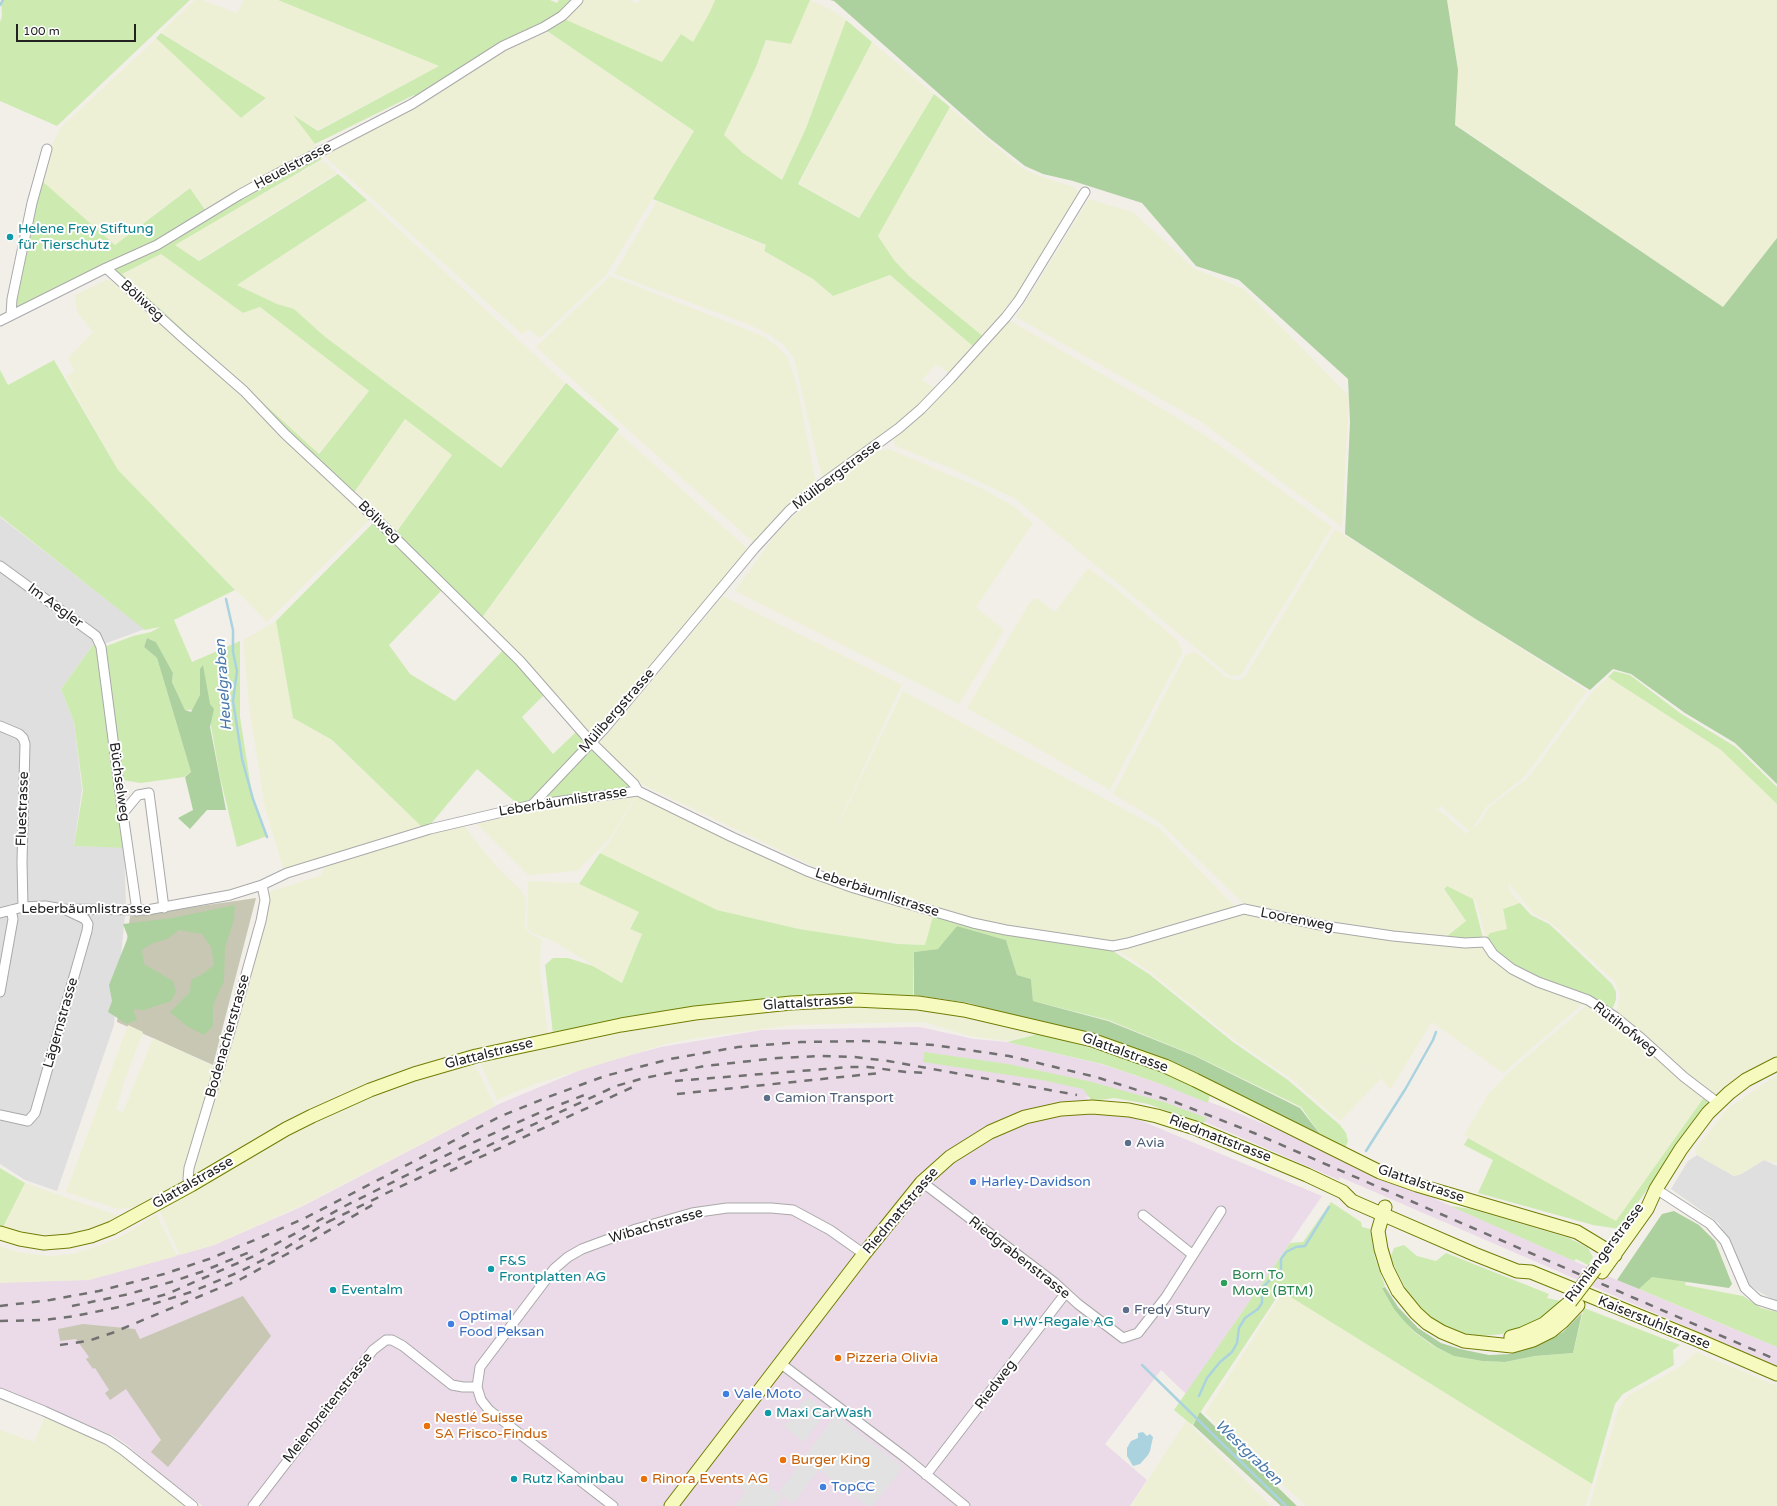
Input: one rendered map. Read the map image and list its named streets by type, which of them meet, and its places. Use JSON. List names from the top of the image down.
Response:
{
  "streets": {
    "street": [
      "Heuelstrasse",
      "Böliweg",
      "Mülibergstrasse",
      "Im Aegler",
      "Büchselweg",
      "Leberbäumlistrasse",
      "Fluestrasse",
      "Loorenweg",
      "Glattalstrasse",
      "Lägernstrasse",
      "Rütihofweg",
      "Bodenacherstrasse",
      "Riedmattstrasse",
      "Wibachstrasse",
      "Rümlangerstrasse",
      "Riedgrabenstrasse",
      "Kaiserstuhlstrasse",
      "Riedweg",
      "Meienbreitenstrasse"
    ]
  },
  "crossings": [
    ["Heuelstrasse", "Böliweg"],
    ["Böliweg", "Mülibergstrasse"],
    ["Böliweg", "Leberbäumlistrasse"],
    ["Mülibergstrasse", "Leberbäumlistrasse"],
    ["Im Aegler", "Büchselweg"],
    ["Büchselweg", "Leberbäumlistrasse"],
    ["Leberbäumlistrasse", "Fluestrasse"],
    ["Leberbäumlistrasse", "Loorenweg"],
    ["Leberbäumlistrasse", "Lägernstrasse"],
    ["Leberbäumlistrasse", "Bodenacherstrasse"],
    ["Loorenweg", "Rütihofweg"],
    ["Glattalstrasse", "Bodenacherstrasse"],
    ["Glattalstrasse", "Rümlangerstrasse"],
    ["Rütihofweg", "Rümlangerstrasse"],
    ["Riedmattstrasse", "Wibachstrasse"],
    ["Riedmattstrasse", "Rümlangerstrasse"],
    ["Riedmattstrasse", "Riedgrabenstrasse"],
    ["Riedmattstrasse", "Kaiserstuhlstrasse"],
    ["Wibachstrasse", "Meienbreitenstrasse"],
    ["Rümlangerstrasse", "Kaiserstuhlstrasse"],
    ["Riedgrabenstrasse", "Riedweg"]
  ],
  "water": ["Heuelgraben", "Westgraben"],
  "places": [
    "Helene Frey Stiftung für Tierschutz",
    "Camion Transport",
    "Avia",
    "Harley-Davidson",
    "F&S Frontplatten AG",
    "Born To Move (BTM)",
    "Eventalm",
    "Fredy Stury",
    "HW-Regale AG",
    "Optimal Food Peksan",
    "Pizzeria Olivia",
    "Vale Moto",
    "Maxi CarWash",
    "Nestlé Suisse SA Frisco-Findus",
    "Burger King",
    "Rutz Kaminbau",
    "Rinora Events AG",
    "TopCC"
  ],
  "scale_bar": "100 m"
}
